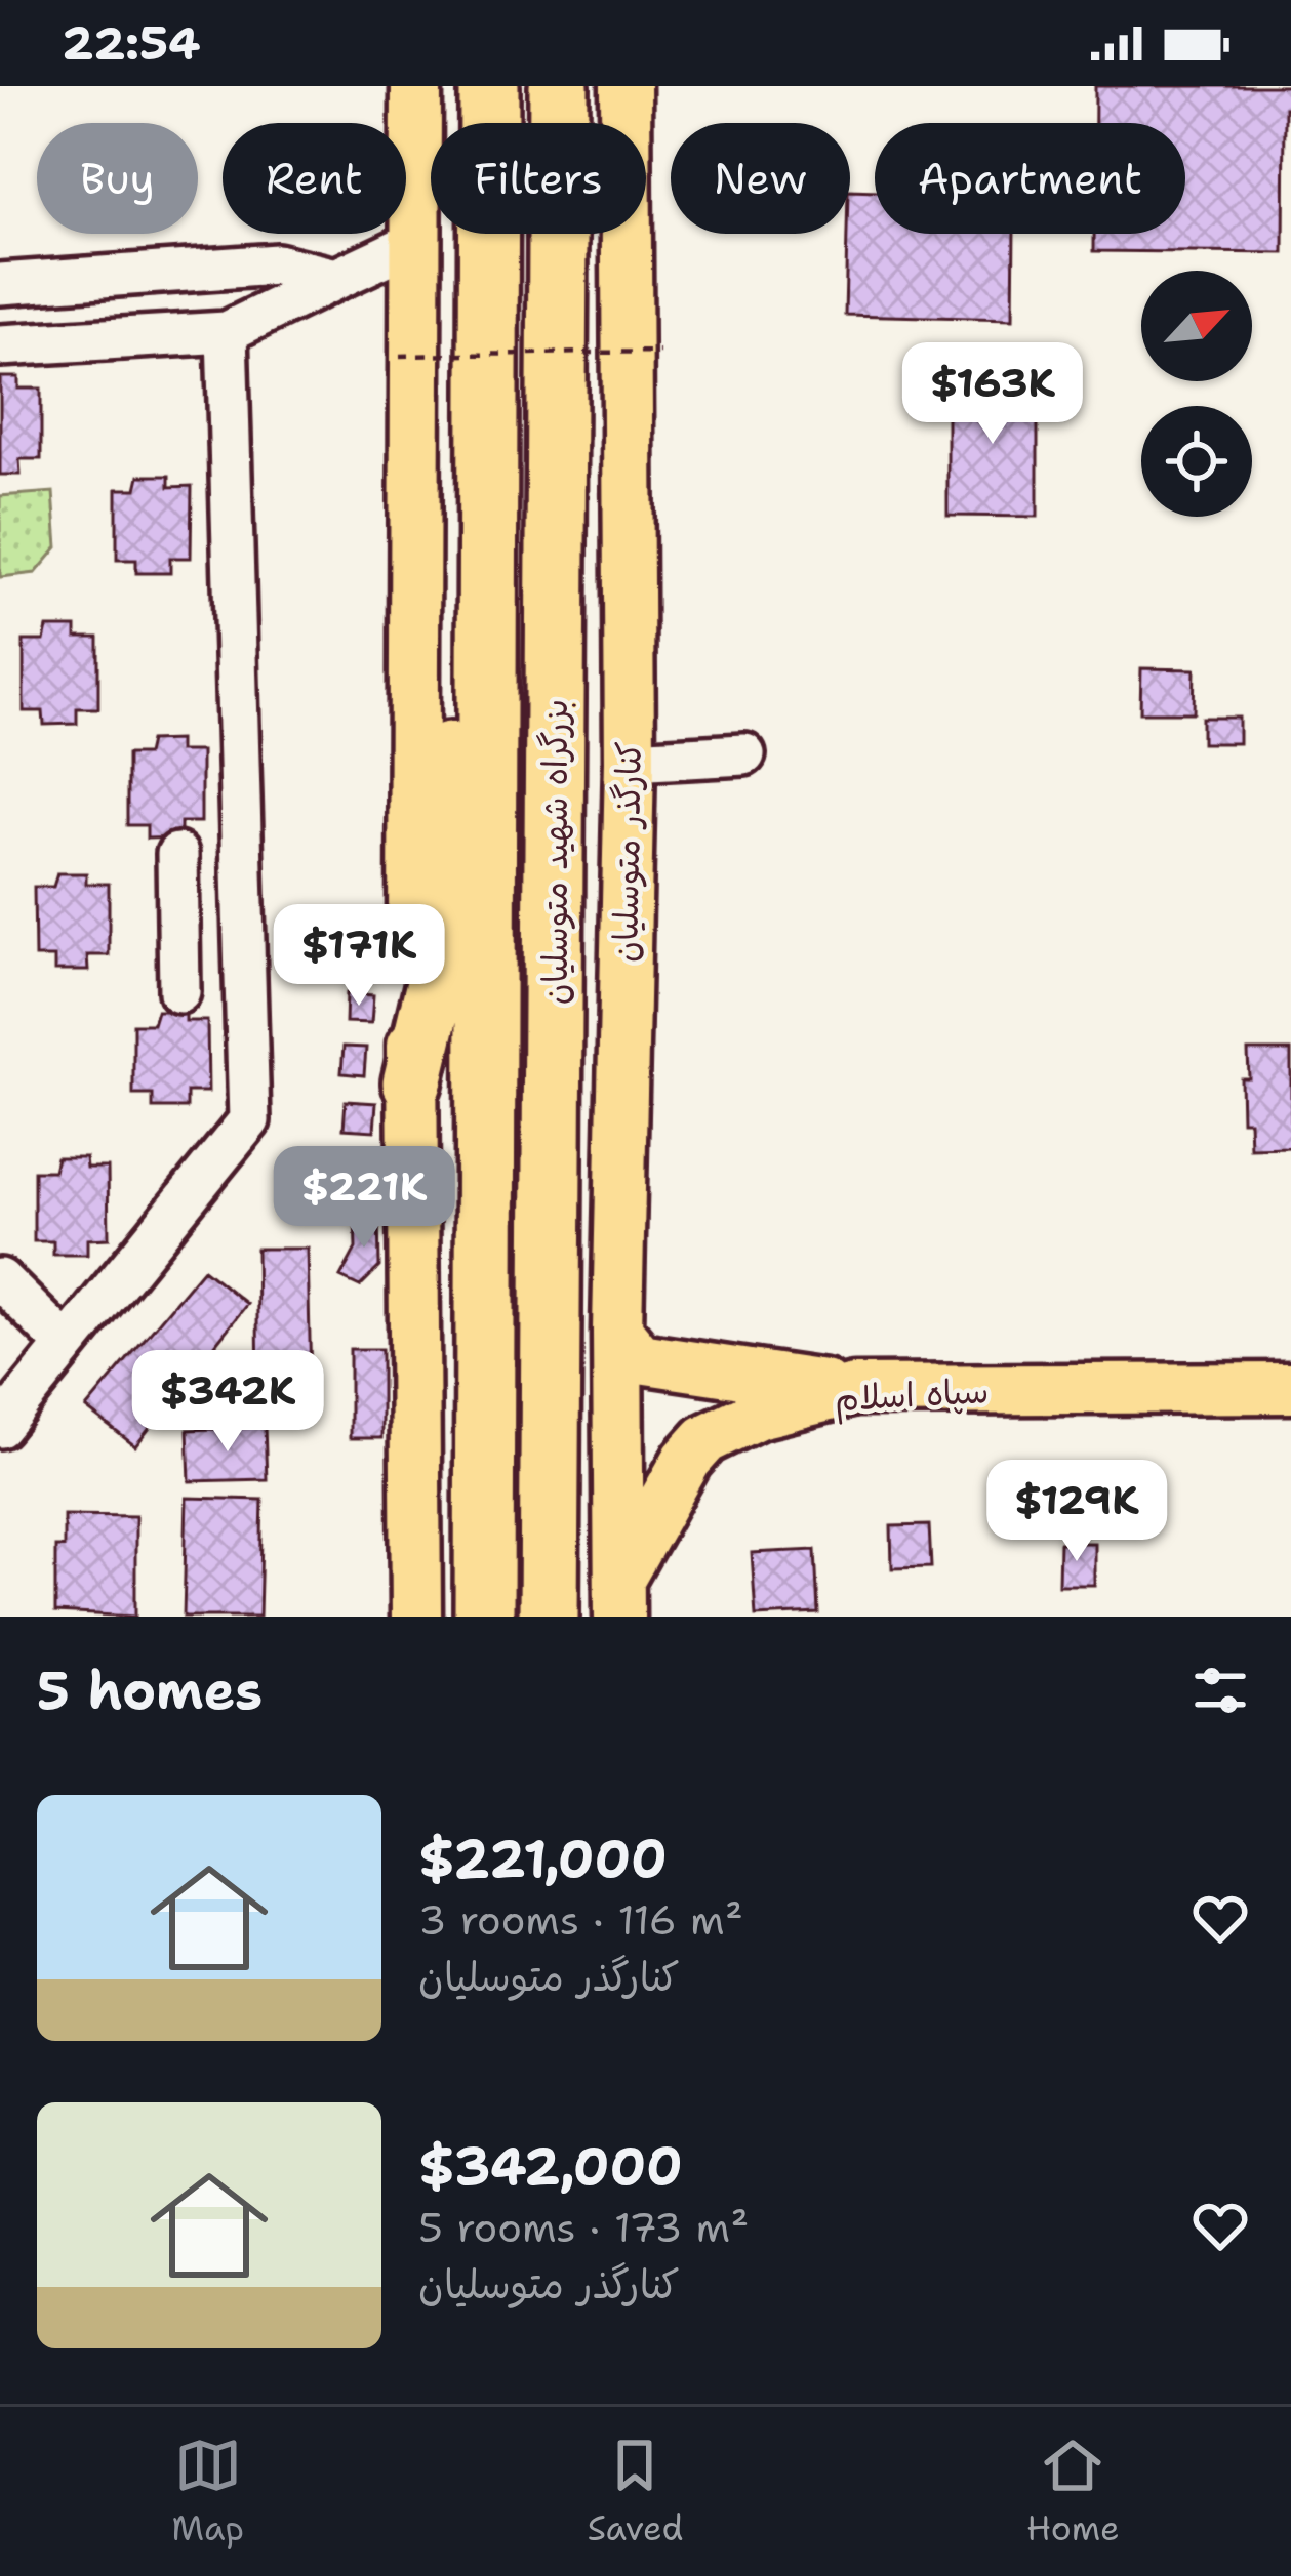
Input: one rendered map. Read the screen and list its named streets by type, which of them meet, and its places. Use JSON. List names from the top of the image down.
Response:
{
  "streets": {
    "highway": ["بزرگراه شهید متوسلیان"],
    "main road": ["کنارگذر متوسلیان", "سپاه اسلام"]
  },
  "crossings": [
    ["کنارگذر متوسلیان", "سپاه اسلام"]
  ],
  "north": "top right",
  "page": {
    "status": "22:54",
    "chip": [
      "Buy",
      "Rent",
      "Filters",
      "New",
      "Apartment"
    ],
    "price": [
      "$163K",
      "$171K",
      "$221K",
      "$342K",
      "$129K"
    ],
    "heading": "5 homes",
    "list": [
      {
        "name": "$221,000",
        "note": "3 rooms · 116 m² · کنارگذر متوسلیان"
      },
      {
        "name": "$342,000",
        "note": "5 rooms · 173 m² · کنارگذر متوسلیان"
      }
    ],
    "tabs": ["Map", "Saved", "Home"]
  }
}
